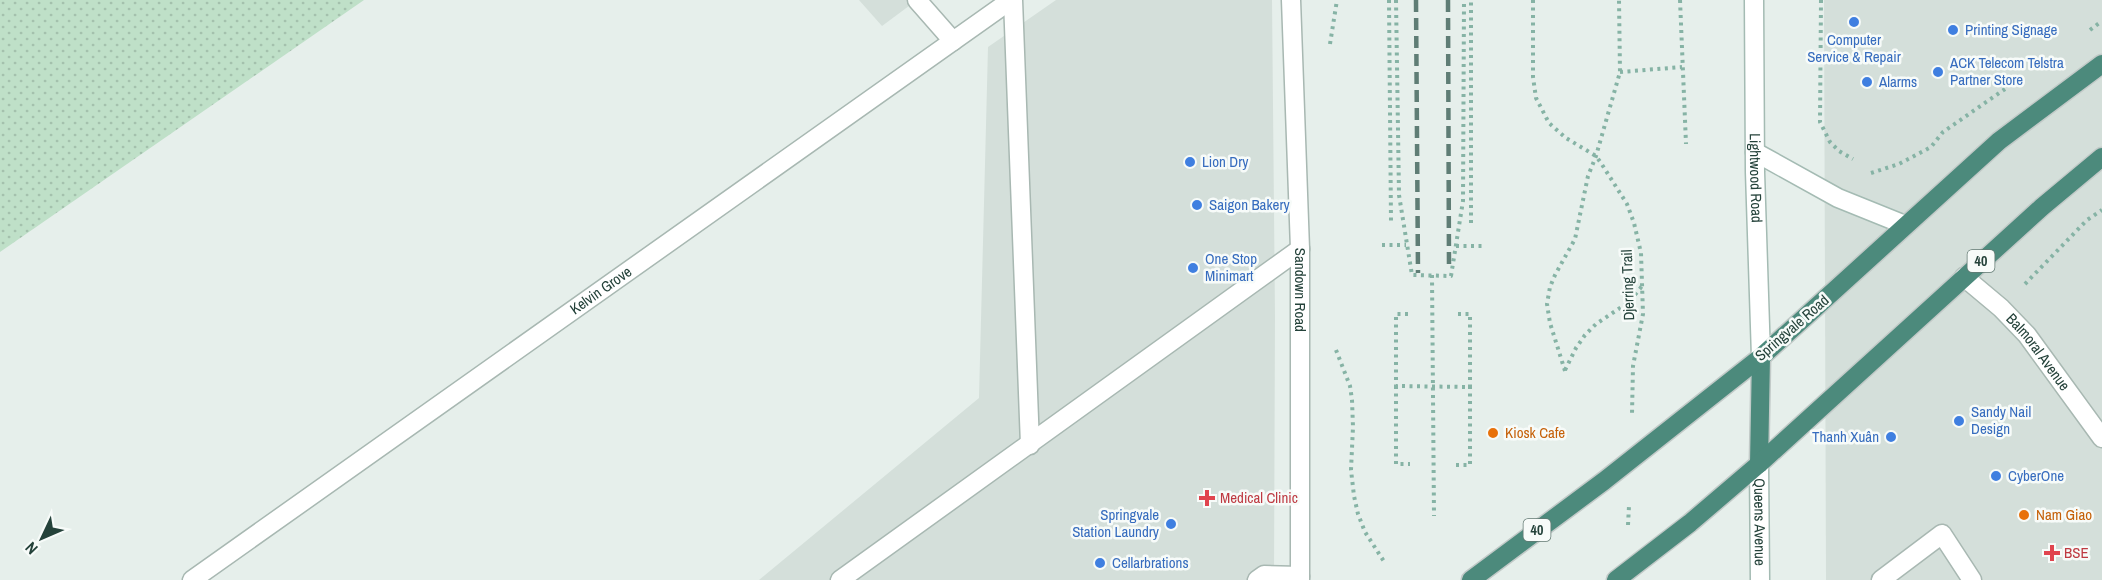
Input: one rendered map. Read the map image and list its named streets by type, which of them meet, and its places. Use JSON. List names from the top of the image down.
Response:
{
  "streets": {
    "highway": ["40", "Springvale Road"],
    "street": [
      "Lightwood Road",
      "Kelvin Grove",
      "Sandown Road",
      "Balmoral Avenue",
      "Queens Avenue"
    ],
    "path": ["Djerring Trail"]
  },
  "crossings": [
    ["Lightwood Road", "Springvale Road"],
    ["40", "Djerring Trail"],
    ["40", "Balmoral Avenue"],
    ["40", "Queens Avenue"],
    ["Djerring Trail", "Springvale Road"]
  ],
  "places": {
    "other": [
      "Computer Service & Repair",
      "Printing Signage",
      "ACK Telecom Telstra Partner Store",
      "Alarms",
      "Lion Dry",
      "Saigon Bakery",
      "One Stop Minimart",
      "Sandy Nail Design",
      "Kiosk Cafe",
      "Thanh Xuân",
      "CyberOne",
      "Nam Giao",
      "Springvale Station Laundry",
      "Cellarbrations"
    ],
    "health": ["Medical Clinic", "BSE"]
  },
  "north": "bottom left"
}
